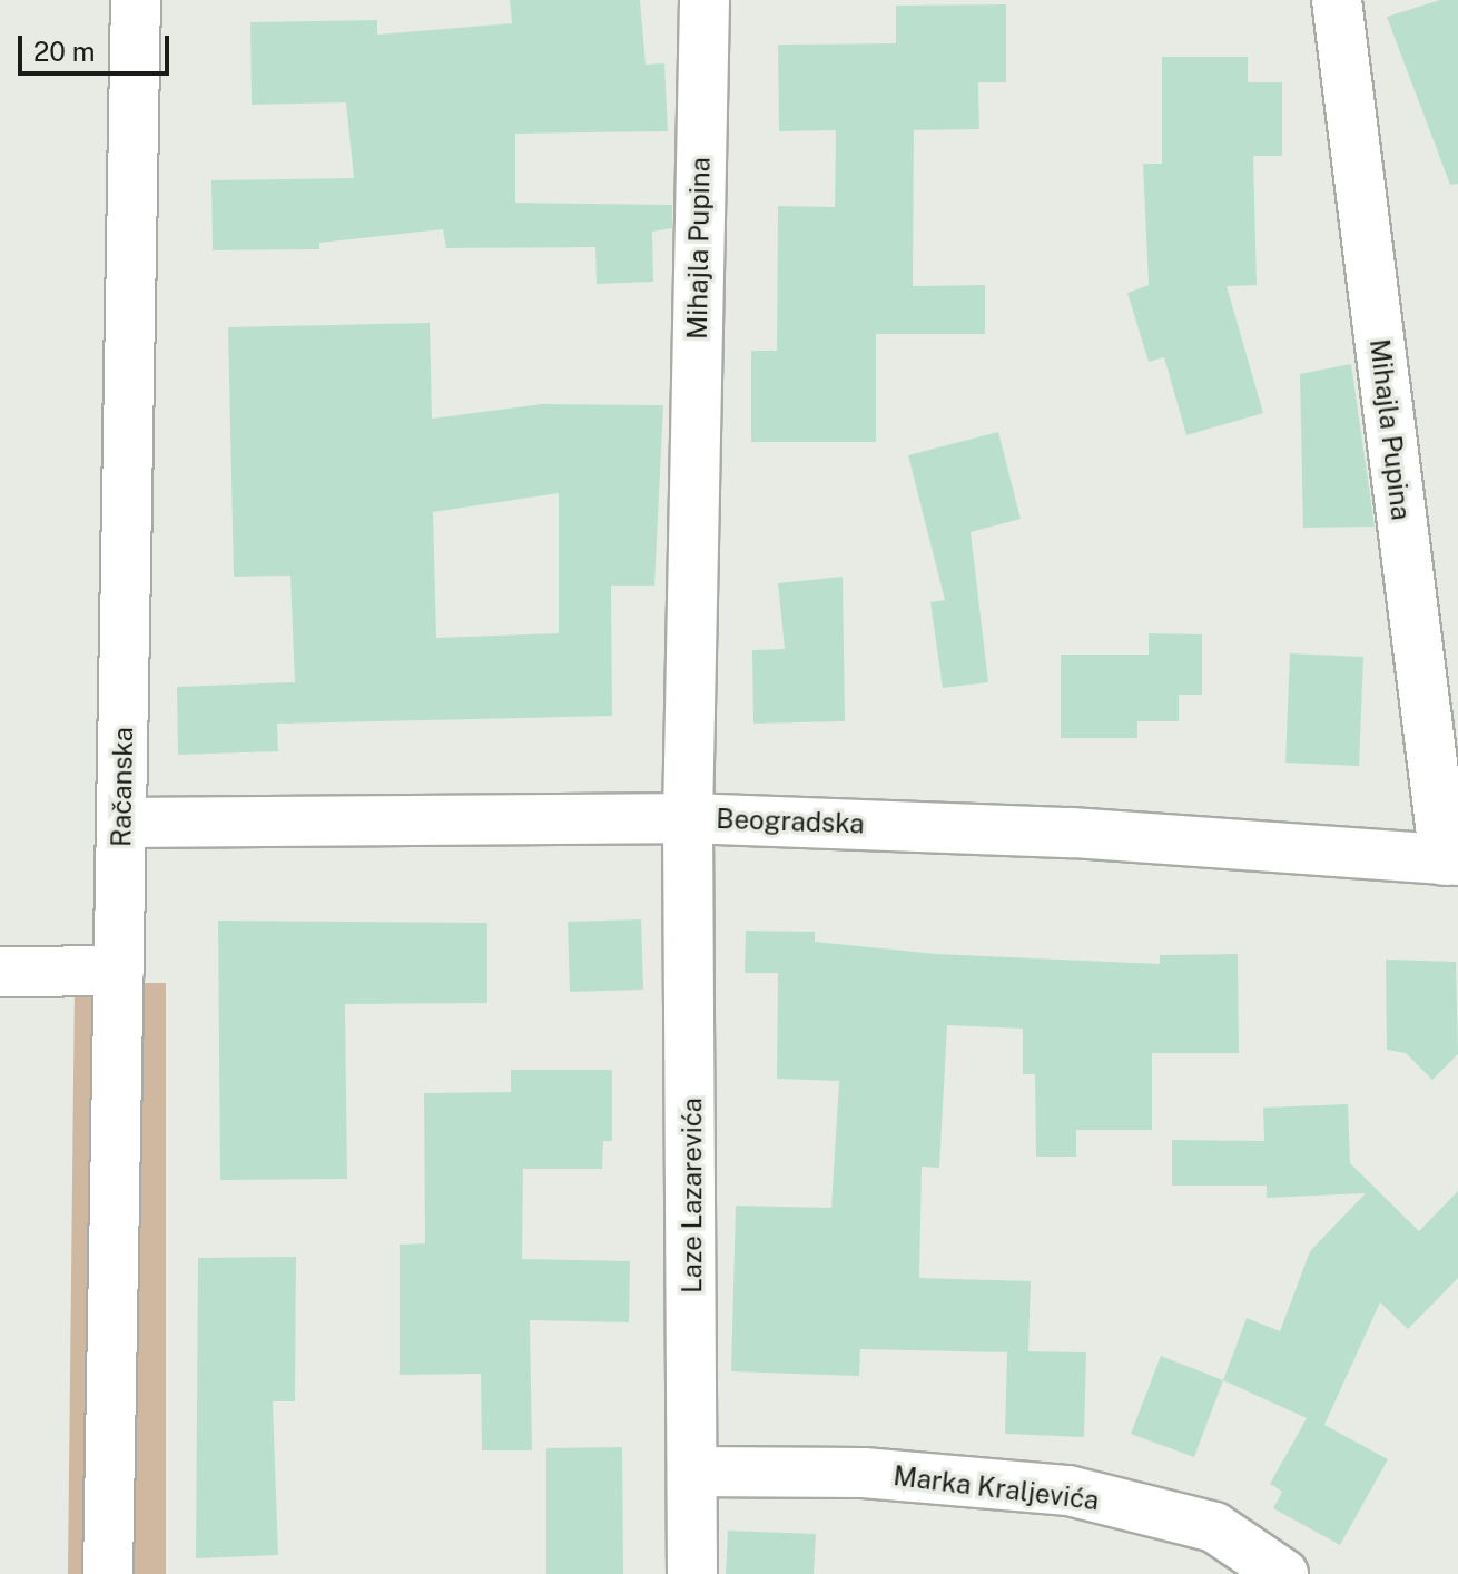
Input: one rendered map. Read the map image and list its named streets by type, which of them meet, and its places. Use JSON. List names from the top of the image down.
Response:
{
  "streets": {
    "street": [
      "Mihajla Pupina",
      "Račanska",
      "Beogradska",
      "Laze Lazarevića",
      "Marka Kraljevića"
    ]
  },
  "crossings": [
    ["Mihajla Pupina", "Beogradska"],
    ["Mihajla Pupina", "Laze Lazarevića"],
    ["Račanska", "Beogradska"],
    ["Beogradska", "Laze Lazarevića"],
    ["Laze Lazarevića", "Marka Kraljevića"]
  ],
  "scale_bar": "20 m"
}
